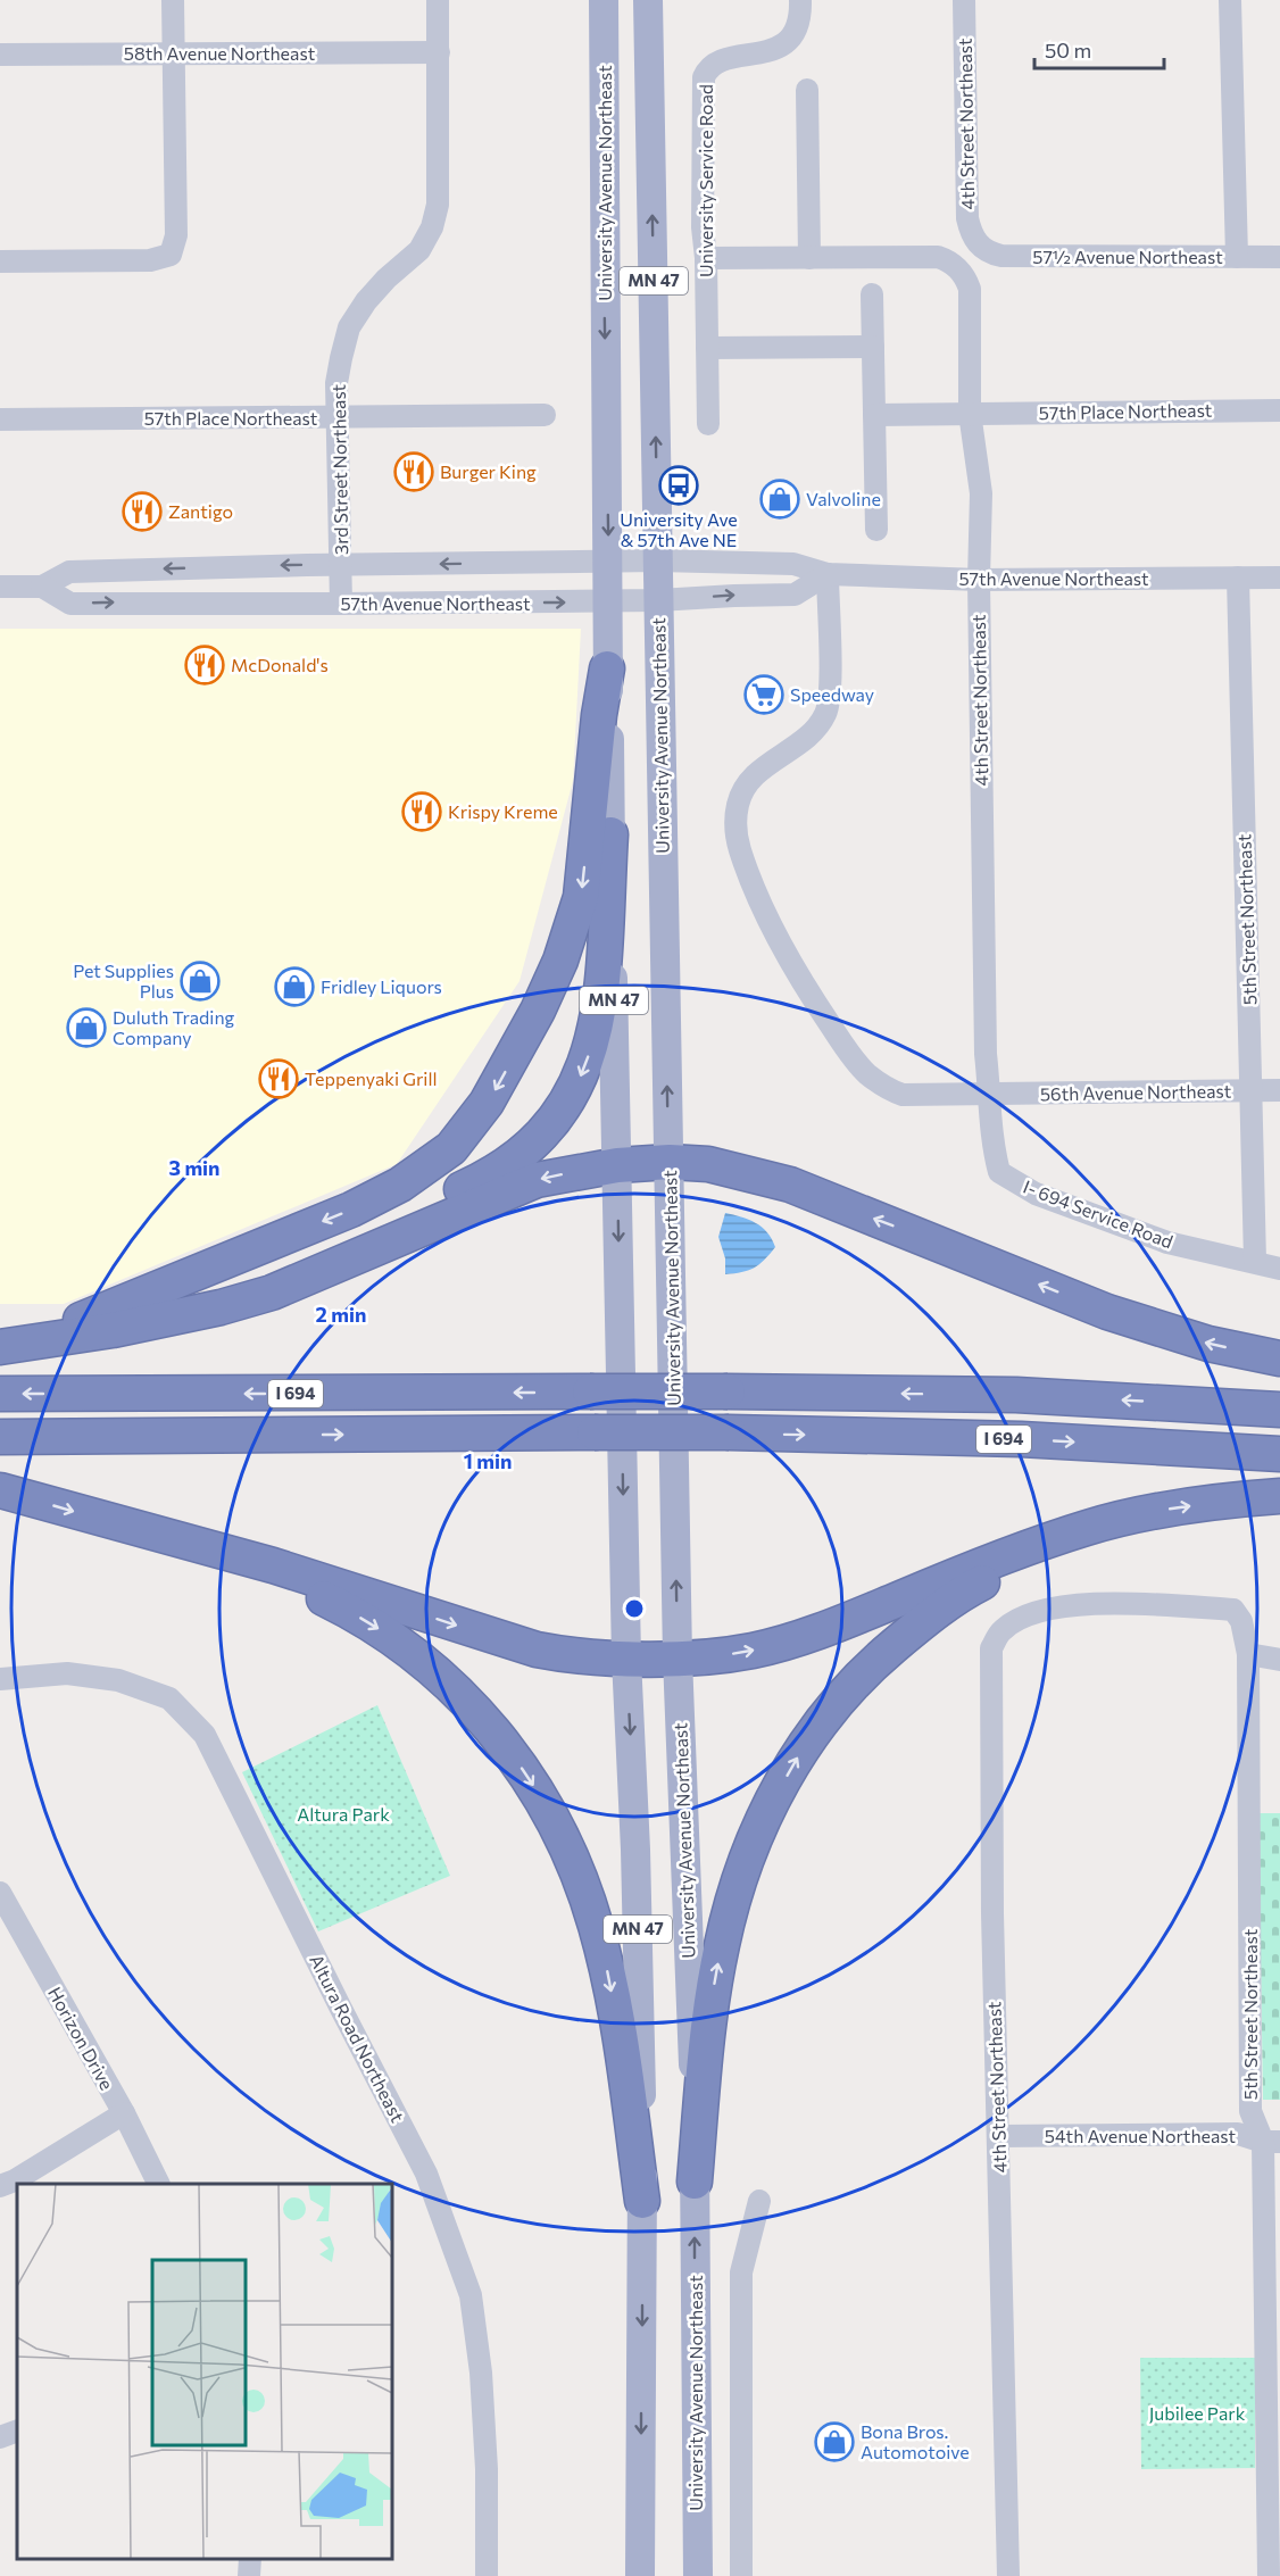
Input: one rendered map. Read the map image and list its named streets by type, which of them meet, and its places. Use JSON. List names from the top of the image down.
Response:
{
  "streets": {
    "highway": ["I 694"],
    "main road": ["University Avenue Northeast", "MN 47"],
    "street": [
      "58th Avenue Northeast",
      "4th Street Northeast",
      "University Service Road",
      "57½ Avenue Northeast",
      "57th Place Northeast",
      "3rd Street Northeast",
      "57th Avenue Northeast",
      "5th Street Northeast",
      "56th Avenue Northeast",
      "I- 694 Service Road",
      "Horizon Drive",
      "Altura Road Northeast",
      "54th Avenue Northeast"
    ]
  },
  "crossings": [
    ["58th Avenue Northeast", "3rd Street Northeast"],
    ["4th Street Northeast", "57½ Avenue Northeast"],
    ["4th Street Northeast", "57th Place Northeast"],
    ["4th Street Northeast", "57th Avenue Northeast"],
    ["4th Street Northeast", "5th Street Northeast"],
    ["4th Street Northeast", "56th Avenue Northeast"],
    ["4th Street Northeast", "I- 694 Service Road"],
    ["4th Street Northeast", "54th Avenue Northeast"],
    ["University Avenue Northeast", "57th Avenue Northeast"],
    ["57th Place Northeast", "3rd Street Northeast"],
    ["3rd Street Northeast", "57th Avenue Northeast"],
    ["57th Avenue Northeast", "5th Street Northeast"],
    ["5th Street Northeast", "56th Avenue Northeast"],
    ["5th Street Northeast", "I- 694 Service Road"],
    ["5th Street Northeast", "54th Avenue Northeast"]
  ],
  "parks": ["Altura Park", "Jubilee Park"],
  "places": {
    "restaurant": [
      "Burger King",
      "Zantigo",
      "McDonald's",
      "Krispy Kreme",
      "Teppenyaki Grill"
    ],
    "bus stop": ["University Ave & 57th Ave NE"],
    "shop": [
      "Valvoline",
      "Pet Supplies Plus",
      "Fridley Liquors",
      "Duluth Trading Company",
      "Bona Bros. Automotoive"
    ],
    "supermarket": ["Speedway"]
  },
  "scale_bar": "50 m",
  "rings": ["3 min", "2 min", "1 min"]
}
